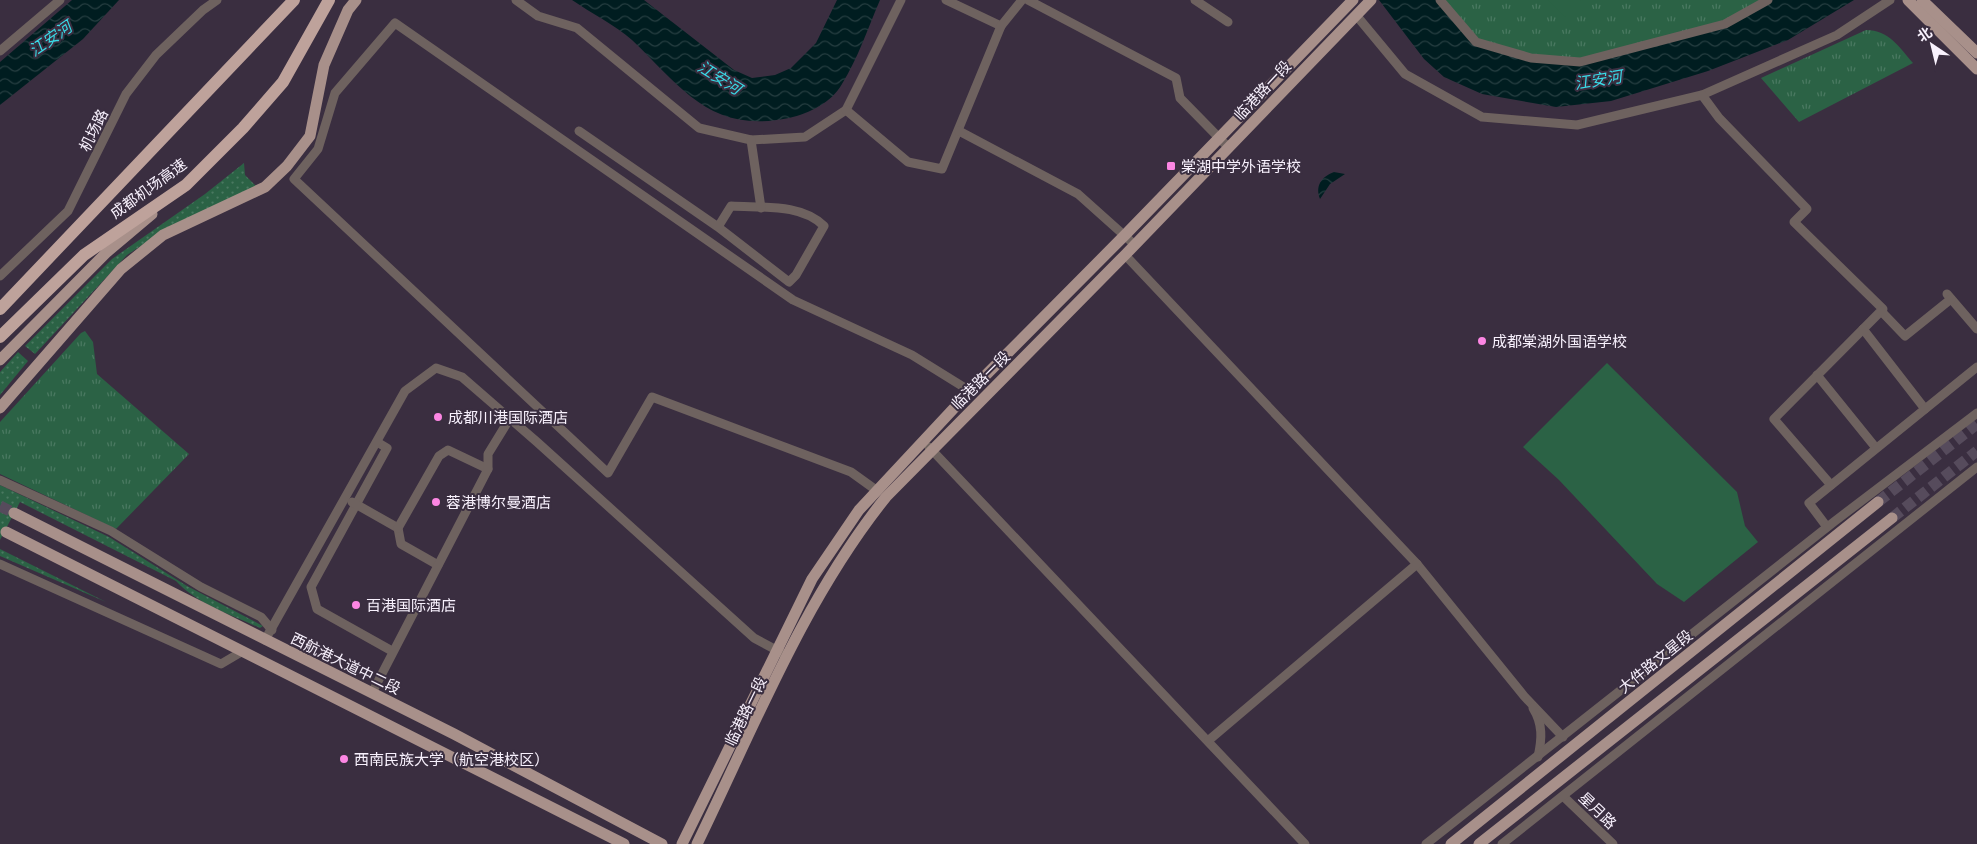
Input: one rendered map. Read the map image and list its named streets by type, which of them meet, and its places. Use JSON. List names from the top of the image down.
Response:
{
  "streets": {
    "highway": ["成都机场高速"],
    "main road": ["临港路一段", "大件路文星段", "西航港大道中二段"],
    "street": ["机场路", "星月路"]
  },
  "water": ["江安河"],
  "places": {
    "transit": ["棠湖中学外语学校"],
    "other": [
      "成都棠湖外国语学校",
      "成都川港国际酒店",
      "蓉港博尔曼酒店",
      "百港国际酒店",
      "西南民族大学（航空港校区）"
    ]
  },
  "north": "top left"
}
